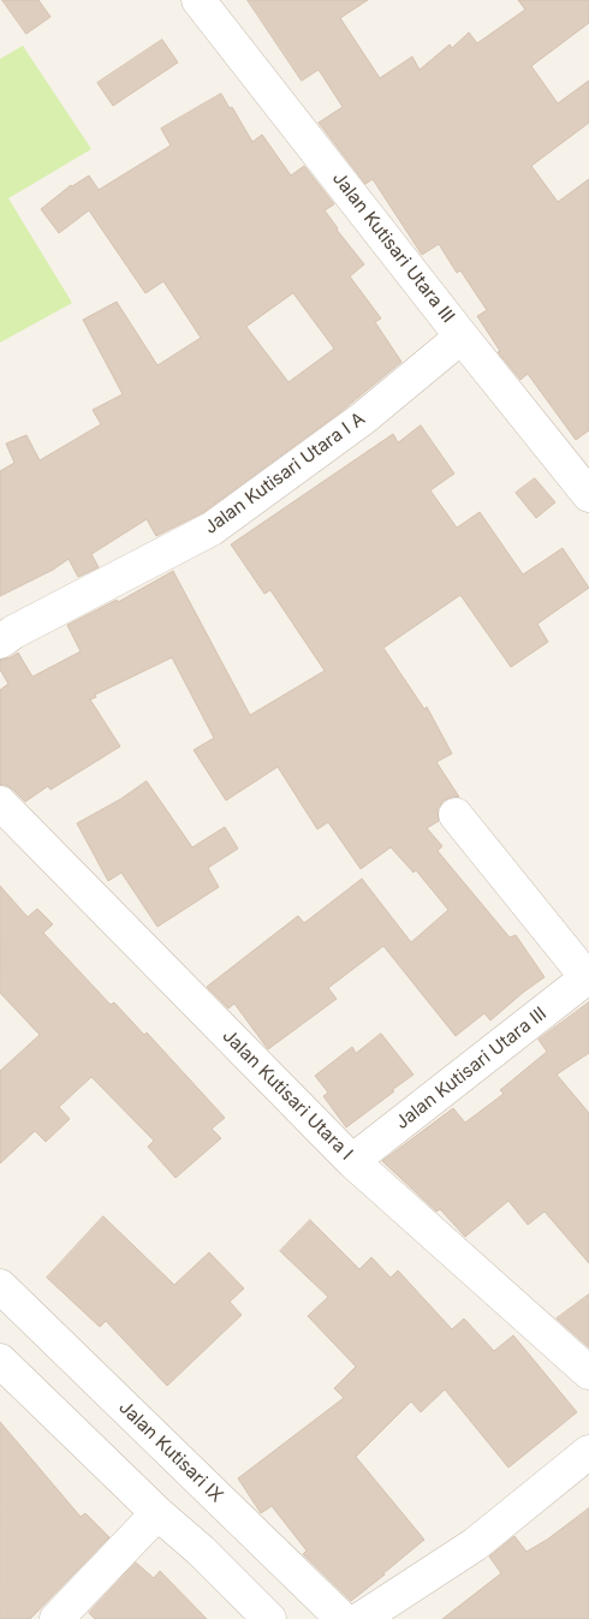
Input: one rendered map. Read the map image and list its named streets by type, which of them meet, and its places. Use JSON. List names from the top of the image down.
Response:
{
  "streets": {
    "street": [
      "Jalan Kutisari Utara III",
      "Jalan Kutisari Utara I A",
      "Jalan Kutisari Utara I",
      "Jalan Kutisari IX"
    ]
  },
  "crossings": [
    ["Jalan Kutisari Utara III", "Jalan Kutisari Utara I A"],
    ["Jalan Kutisari Utara III", "Jalan Kutisari Utara I"]
  ]
}
